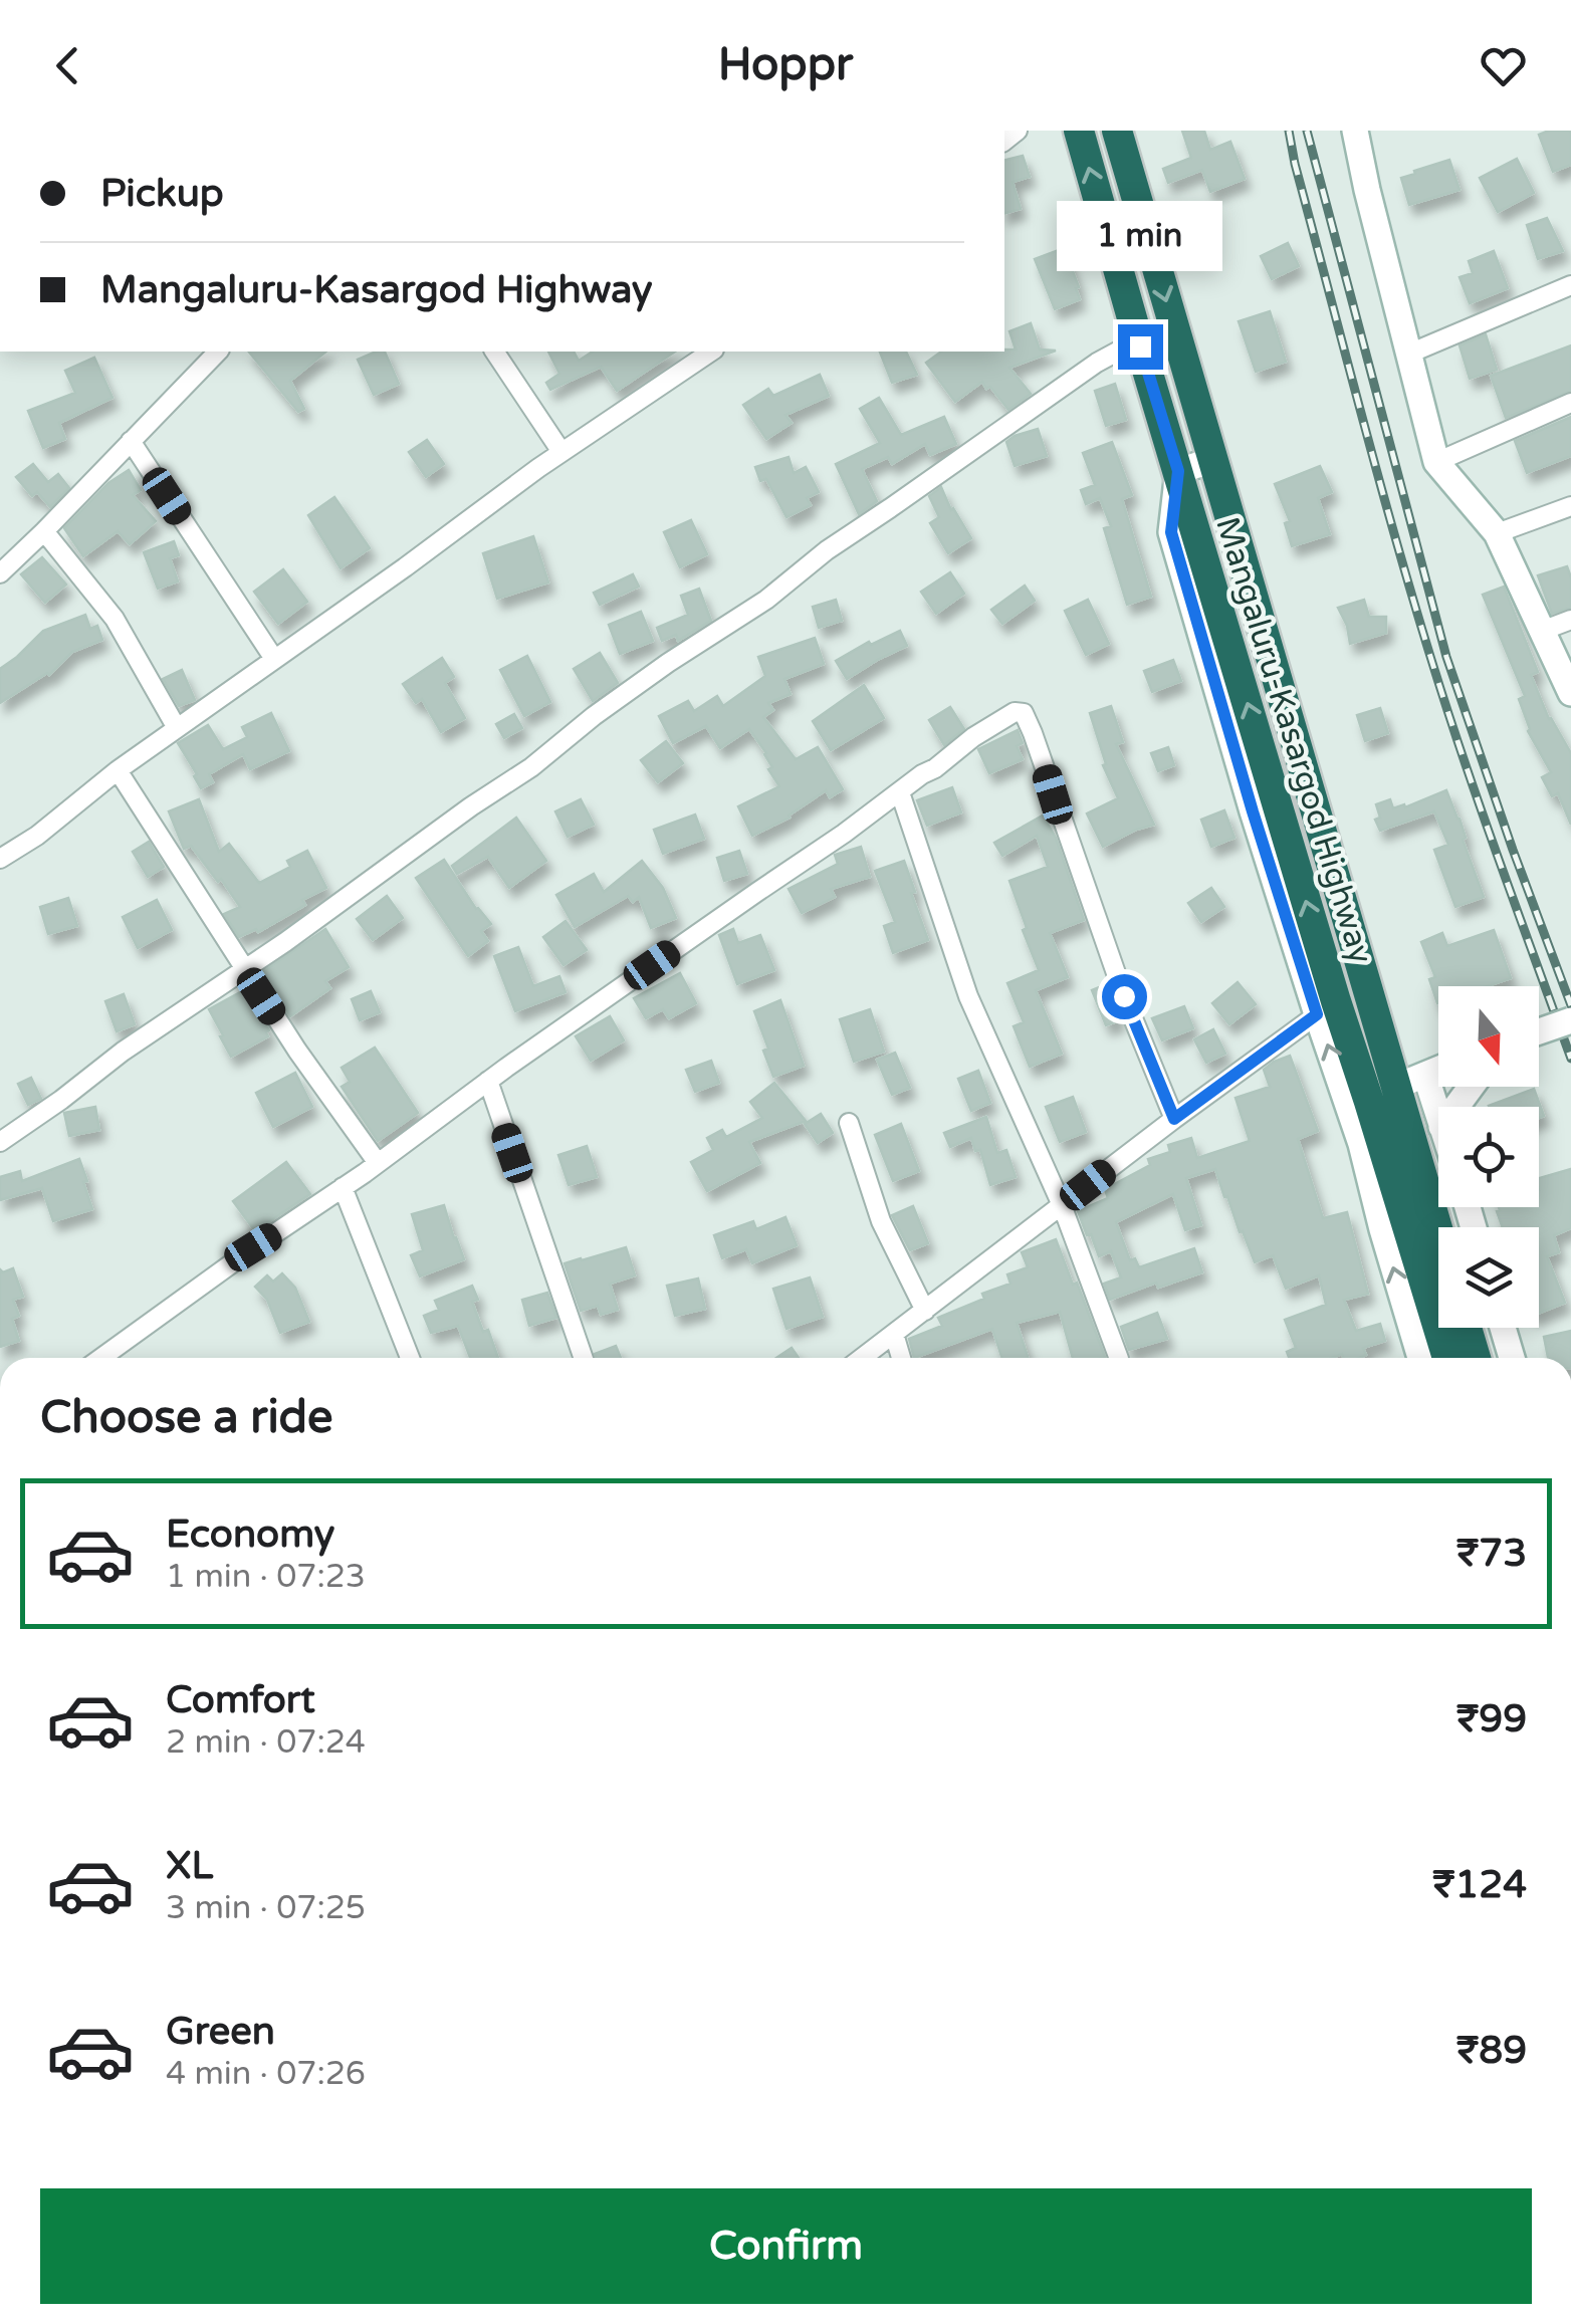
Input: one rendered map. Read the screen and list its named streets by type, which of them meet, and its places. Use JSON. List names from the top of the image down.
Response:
{
  "streets": {
    "highway": ["Mangaluru-Kasargod Highway"]
  },
  "north": "bottom",
  "page": {
    "header": "Hoppr",
    "banner": ["Pickup", "Mangaluru-Kasargod Highway"],
    "bubble": "1 min",
    "heading": "Choose a ride",
    "list": [
      {
        "name": "Economy",
        "note": "1 min · 07:23",
        "value": "₹73"
      },
      {
        "name": "Comfort",
        "note": "2 min · 07:24",
        "value": "₹99"
      },
      {
        "name": "XL",
        "note": "3 min · 07:25",
        "value": "₹124"
      },
      {
        "name": "Green",
        "note": "4 min · 07:26",
        "value": "₹89"
      }
    ],
    "buttons": "Confirm"
  }
}
